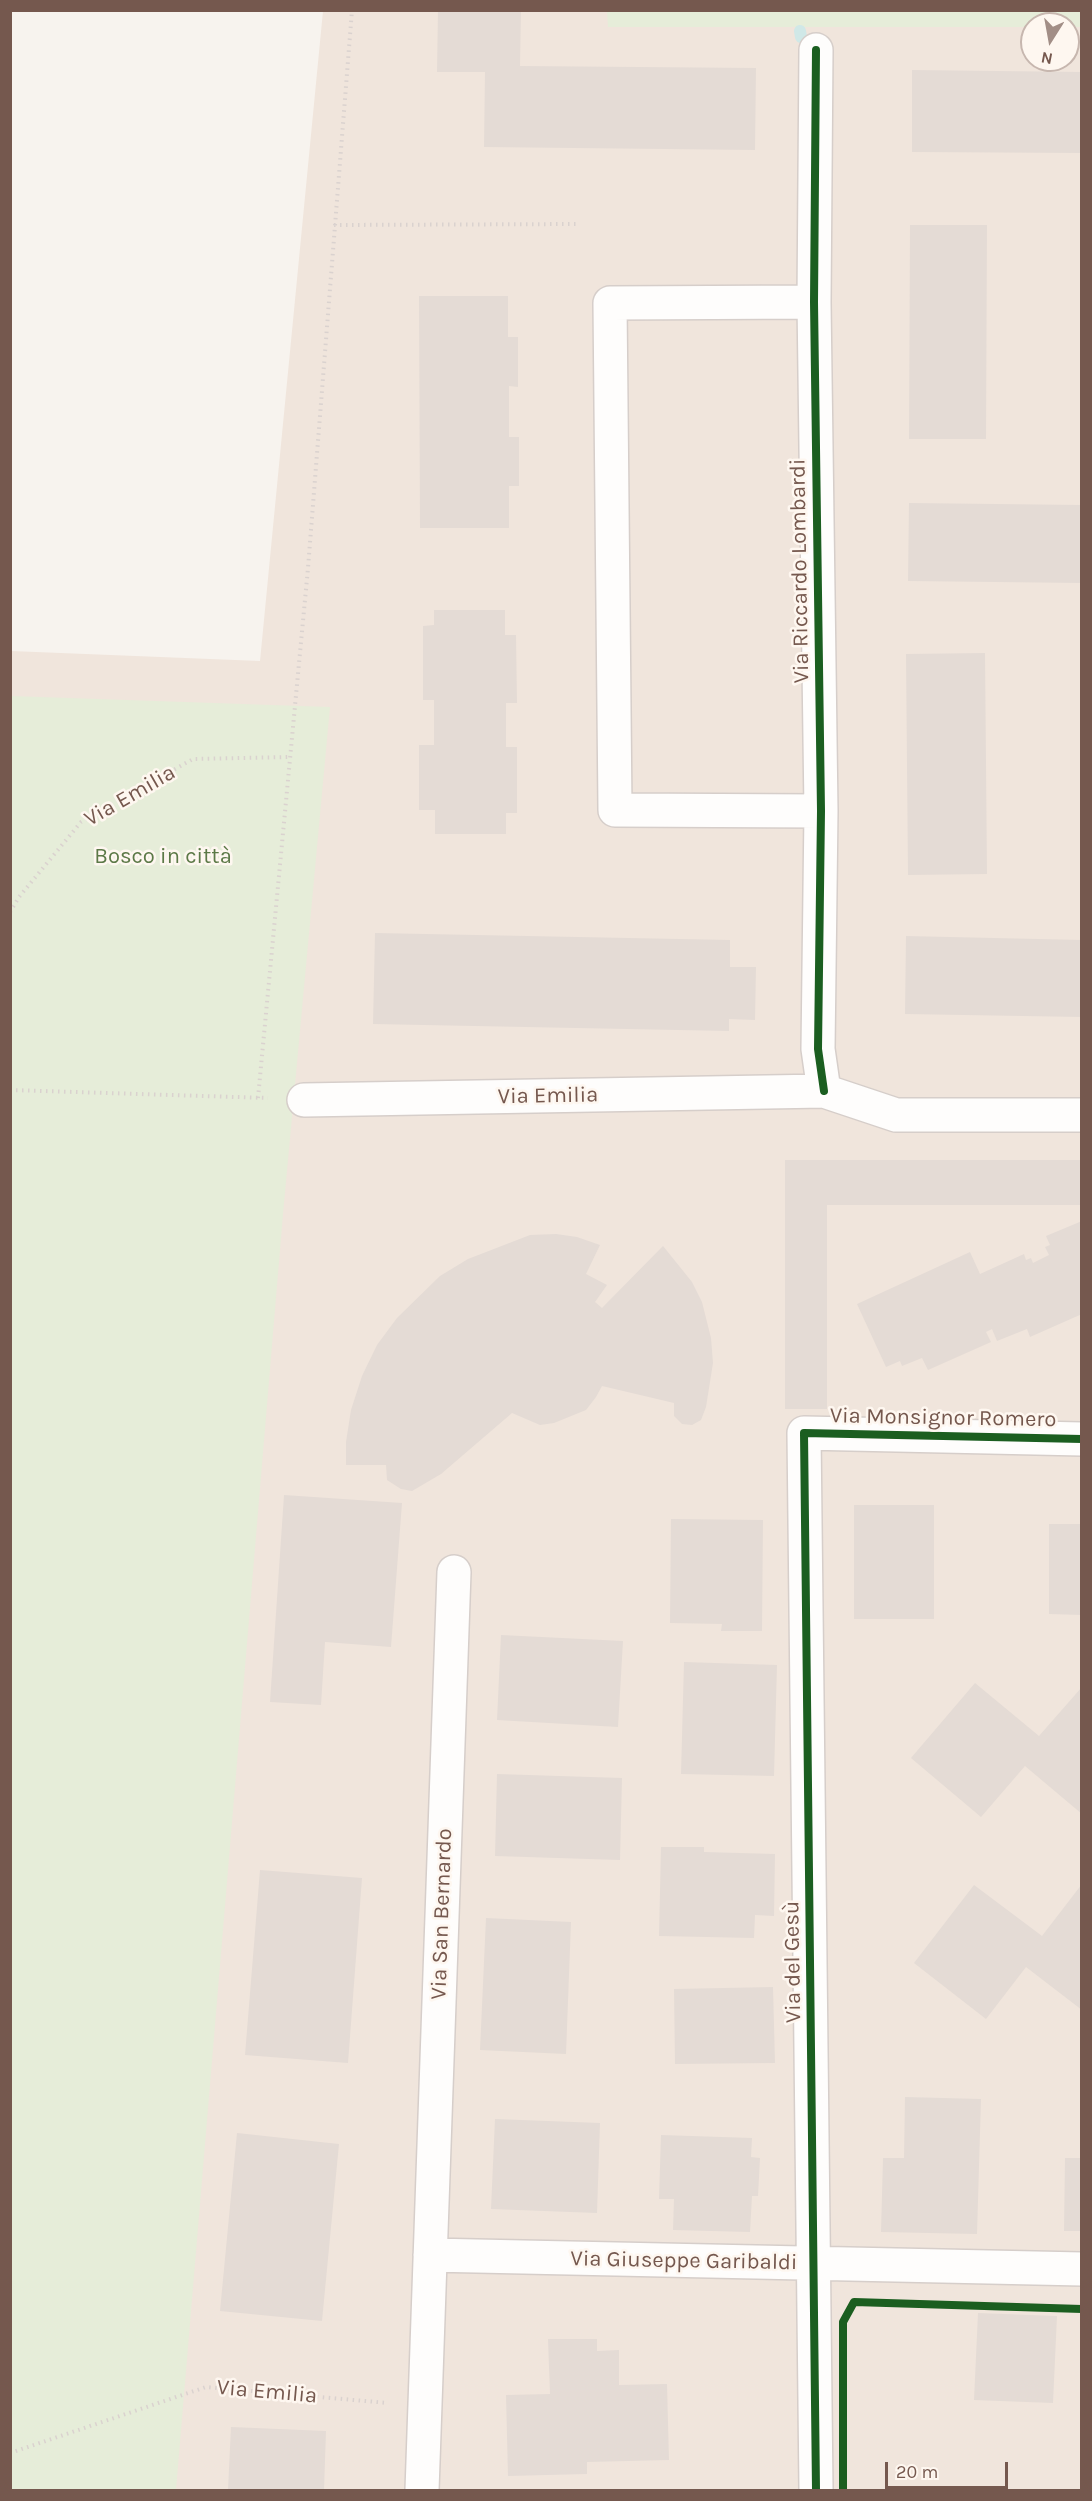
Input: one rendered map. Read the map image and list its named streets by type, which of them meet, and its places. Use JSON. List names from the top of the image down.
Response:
{
  "streets": {
    "street": [
      "Via Riccardo Lombardi",
      "Via Emilia",
      "Via Monsignor Romero",
      "Via San Bernardo",
      "Via del Gesù",
      "Via Giuseppe Garibaldi"
    ]
  },
  "crossings": [
    ["Via Riccardo Lombardi", "Via Emilia"],
    ["Via Emilia", "Via San Bernardo"],
    ["Via Monsignor Romero", "Via del Gesù"],
    ["Via San Bernardo", "Via Giuseppe Garibaldi"],
    ["Via del Gesù", "Via Giuseppe Garibaldi"]
  ],
  "parks": ["Bosco in città"],
  "scale_bar": "20 m",
  "north": "bottom"
}
